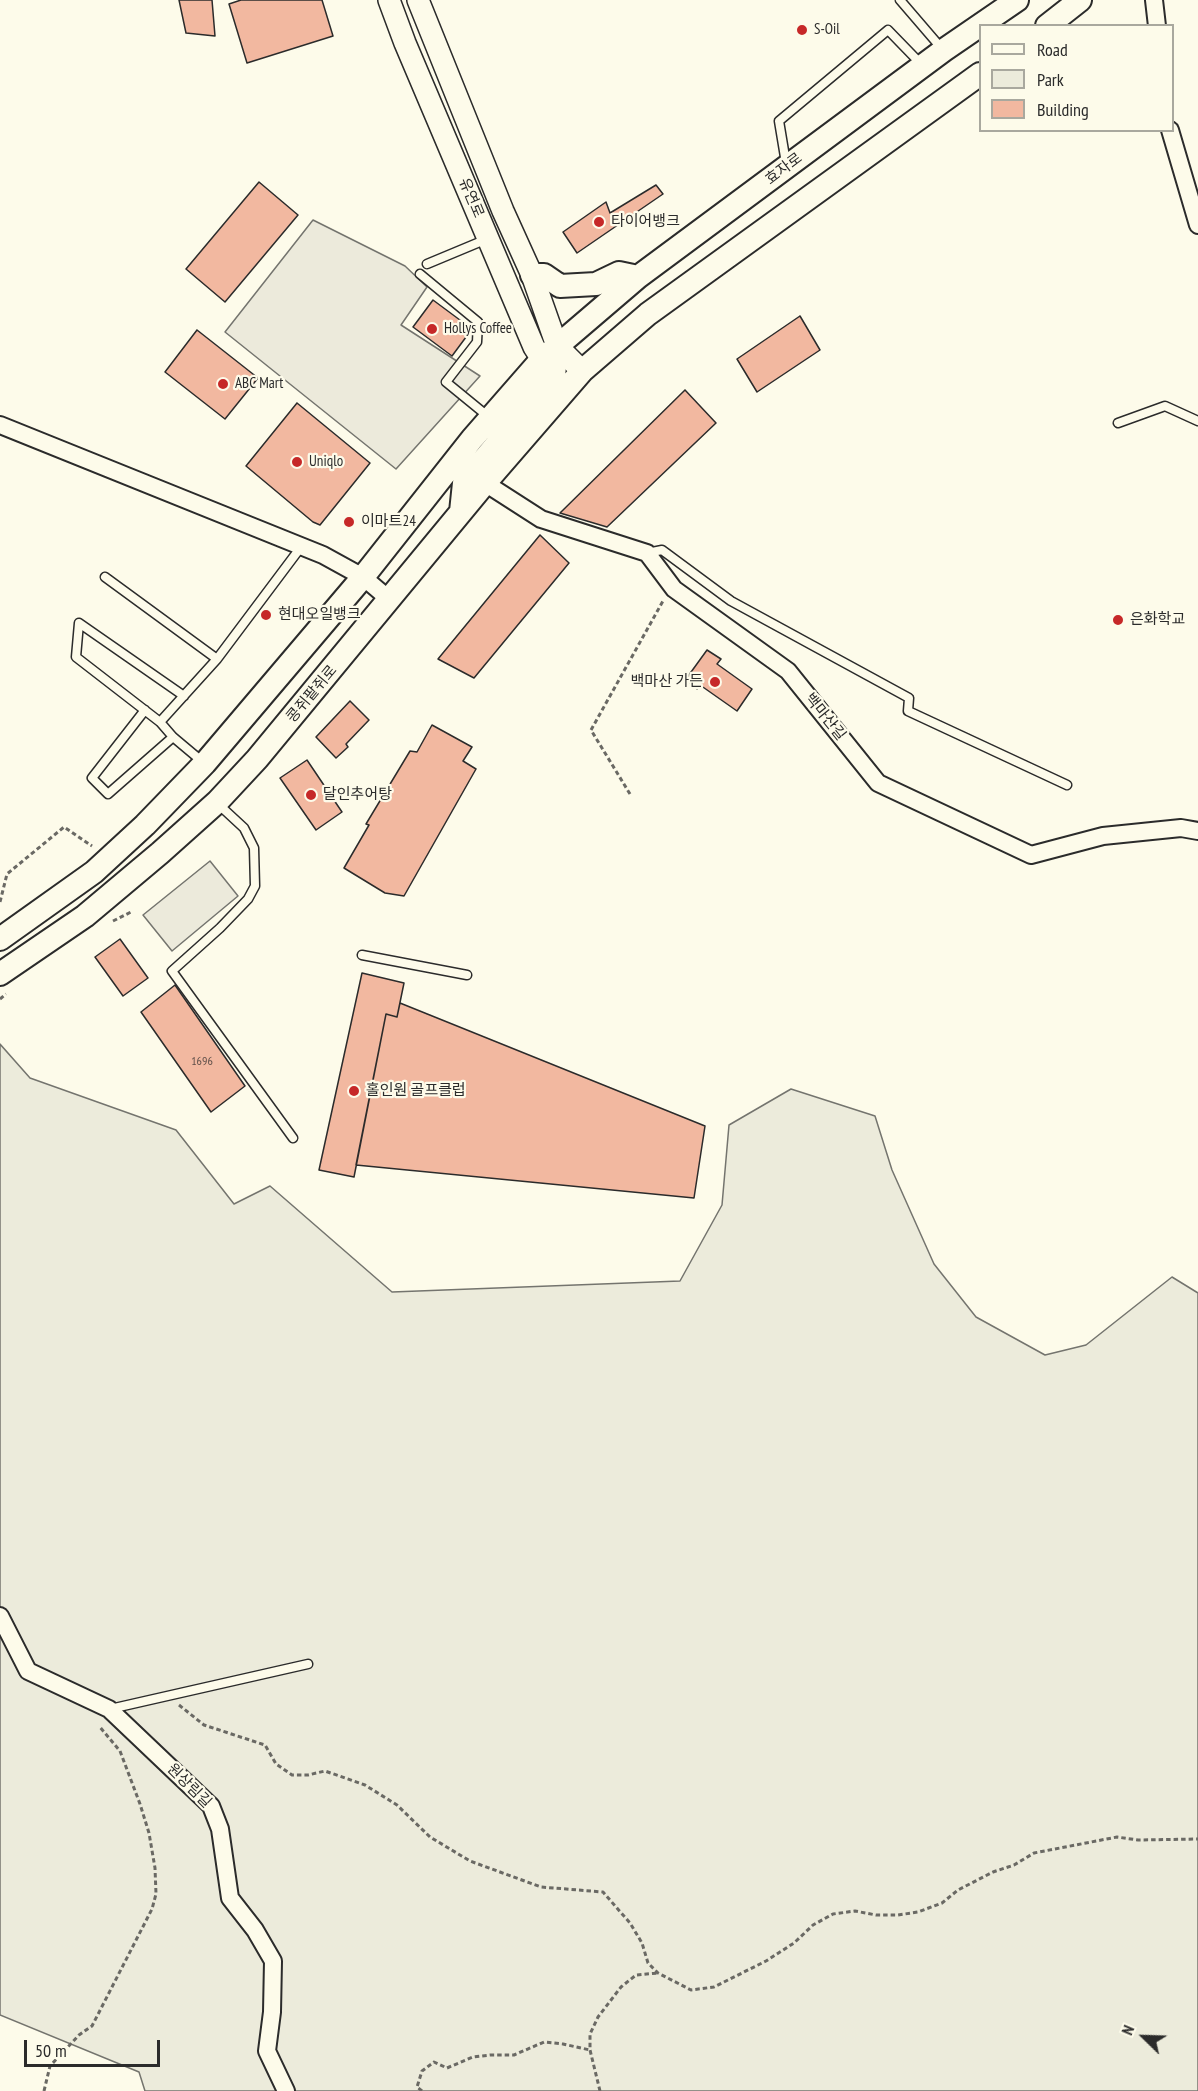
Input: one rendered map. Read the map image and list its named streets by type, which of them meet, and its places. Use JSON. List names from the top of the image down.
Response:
{
  "streets": {
    "main road": ["효자로", "콩쥐팥쥐로"],
    "street": ["유연로", "백마산길", "원상림길"]
  },
  "crossings": [
    ["효자로", "유연로"],
    ["효자로", "콩쥐팥쥐로"],
    ["유연로", "콩쥐팥쥐로"]
  ],
  "places": [
    "S-Oil",
    "타이어뱅크",
    "Hollys Coffee",
    "ABC Mart",
    "Uniqlo",
    "이마트24",
    "현대오일뱅크",
    "은화학교",
    "백마산 가든",
    "달인추어탕",
    "홀인원 골프클럽"
  ],
  "house_numbers": ["1696"],
  "legend": ["Road", "Park", "Building"],
  "scale_bar": "50 m",
  "north": "top left"
}
